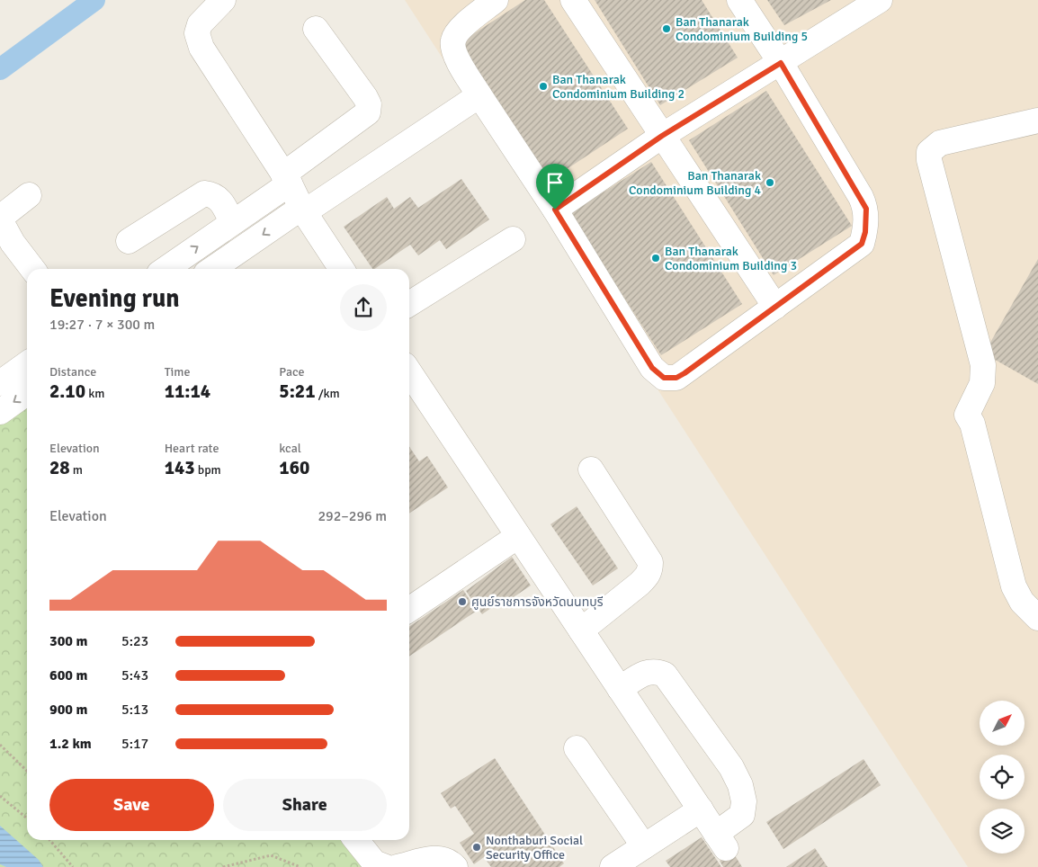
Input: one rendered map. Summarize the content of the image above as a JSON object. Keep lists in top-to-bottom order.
{
  "places": [
    "Ban Thanarak Condominium Building 5",
    "Ban Thanarak Condominium Building 2",
    "Ban Thanarak Condominium Building 4",
    "Ban Thanarak Condominium Building 3",
    "ศูนย์ราชการจังหวัดนนทบุรี",
    "Nonthaburi Social Security Office"
  ],
  "north": "top right",
  "page": {
    "heading": ["Evening run", "19:27 · 7 × 300 m"],
    "stats": [
      ["Distance", "2.10 km"],
      ["Time", "11:14"],
      ["Pace", "5:21 /km"],
      ["Elevation", "28 m"],
      ["Heart rate", "143 bpm"],
      ["kcal", "160"]
    ],
    "chart": ["Elevation", "292–296 m"],
    "list": [
      {
        "name": "300 m",
        "note": "5:23"
      },
      {
        "name": "600 m",
        "note": "5:43"
      },
      {
        "name": "900 m",
        "note": "5:13"
      },
      {
        "name": "1.2 km",
        "note": "5:17"
      }
    ],
    "buttons": ["Save", "Share"]
  }
}
